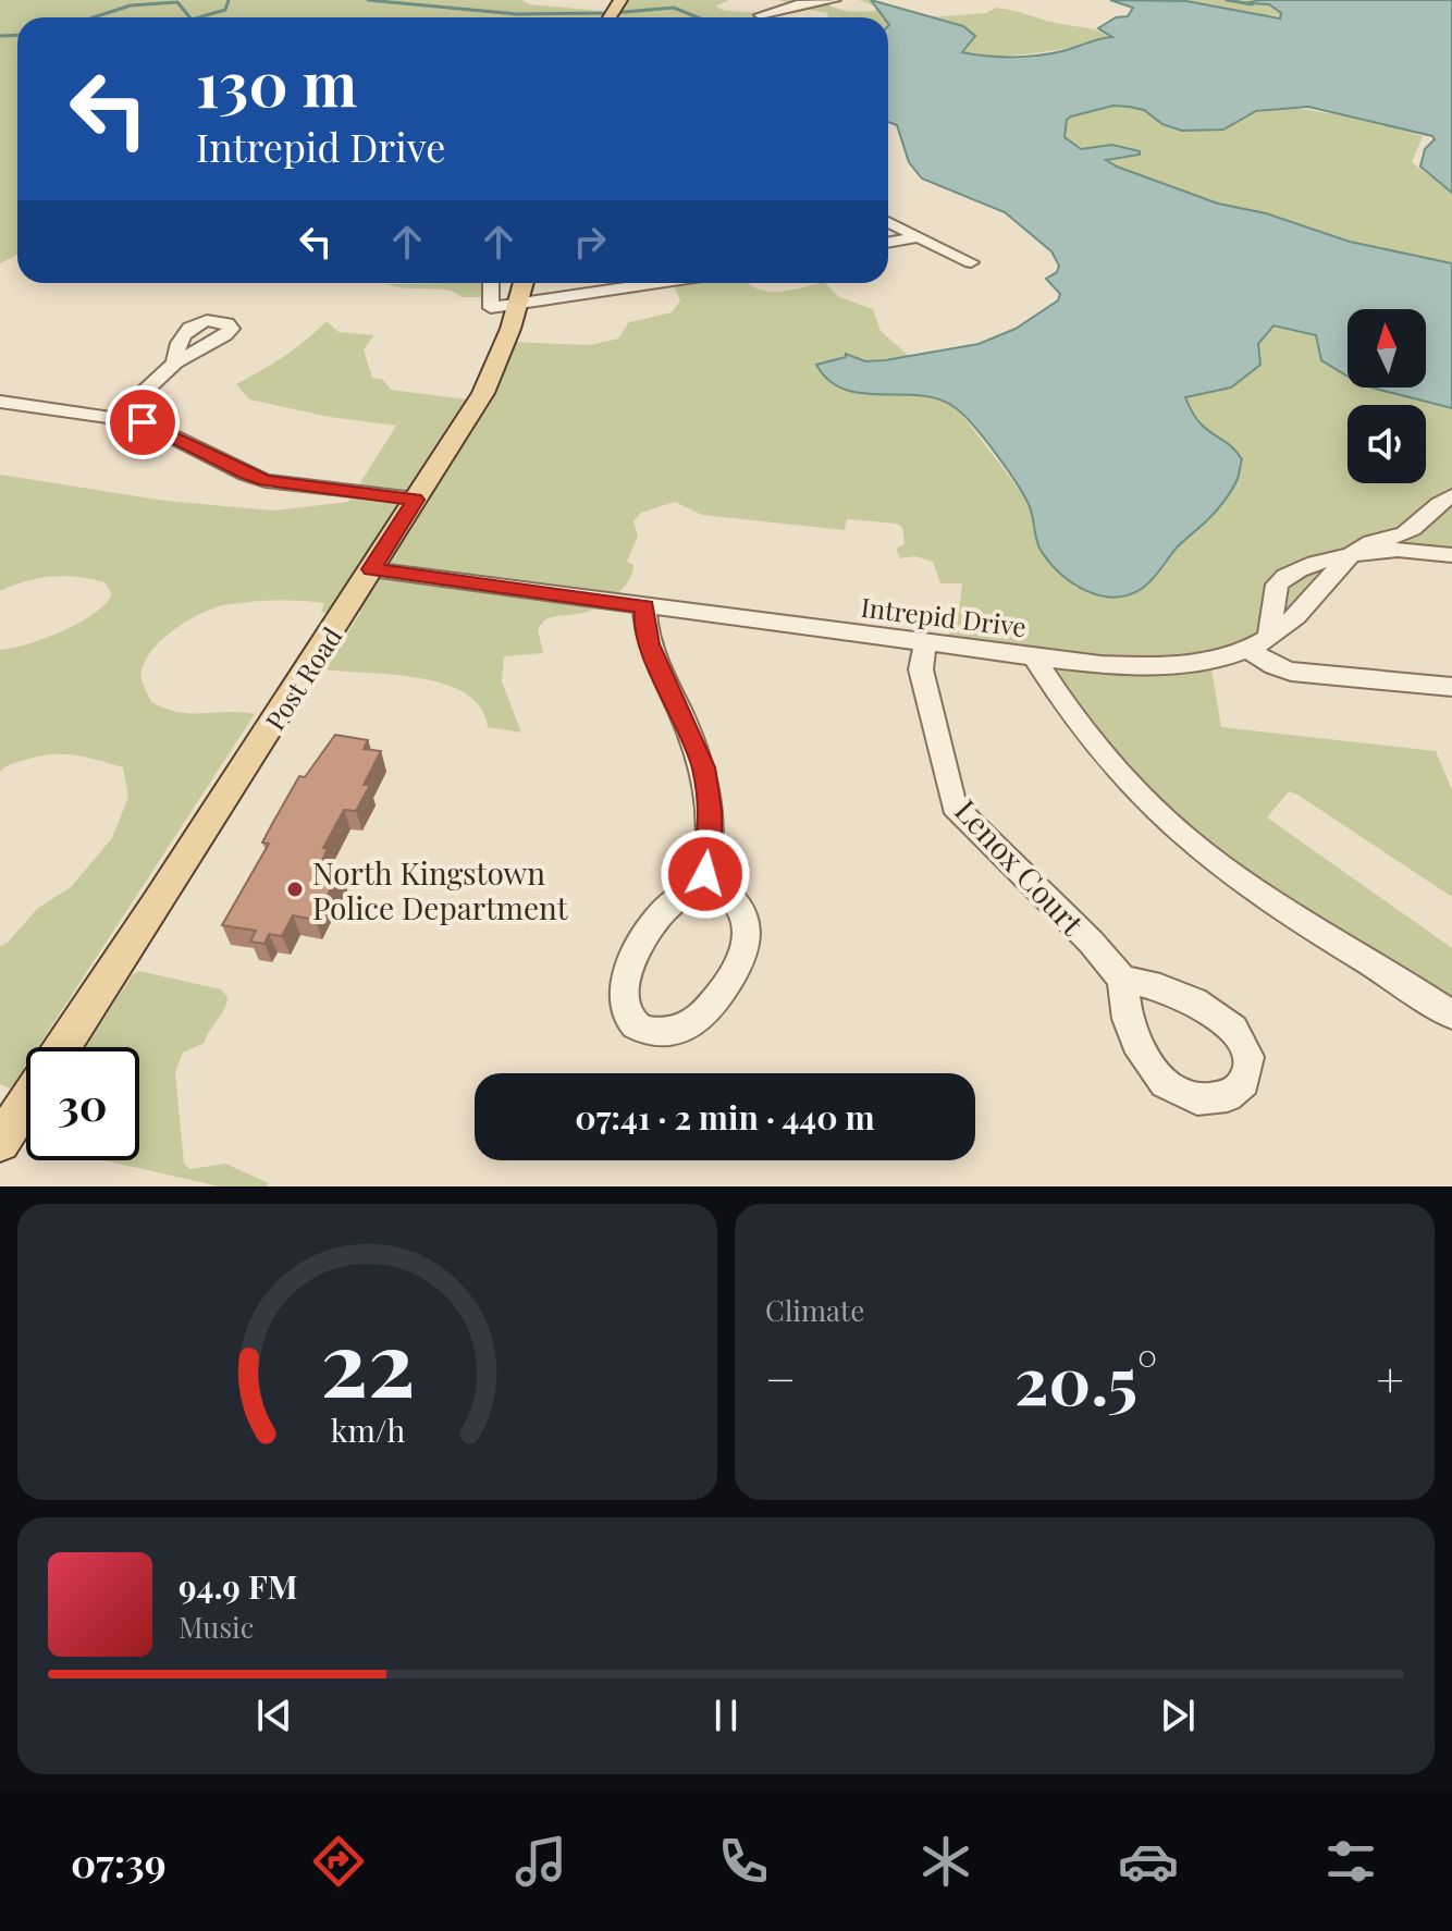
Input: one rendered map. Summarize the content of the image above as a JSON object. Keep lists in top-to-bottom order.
{
  "streets": {
    "main road": ["Post Road"],
    "street": ["Intrepid Drive", "Lenox Court"]
  },
  "crossings": [
    ["Intrepid Drive", "Post Road"],
    ["Intrepid Drive", "Lenox Court"]
  ],
  "places": ["North Kingstown Police Department"],
  "north": "top",
  "page": {
    "turn": ["130 m", "Intrepid Drive"],
    "limit": "30",
    "trip": "07:41 · 2 min · 440 m",
    "tile": "Climate",
    "heat": ["−", "20.5°", "+"],
    "song": ["94.9 FM", "Music"],
    "tabs": "07:39",
    "gauge": ["22", "km/h"]
  }
}
